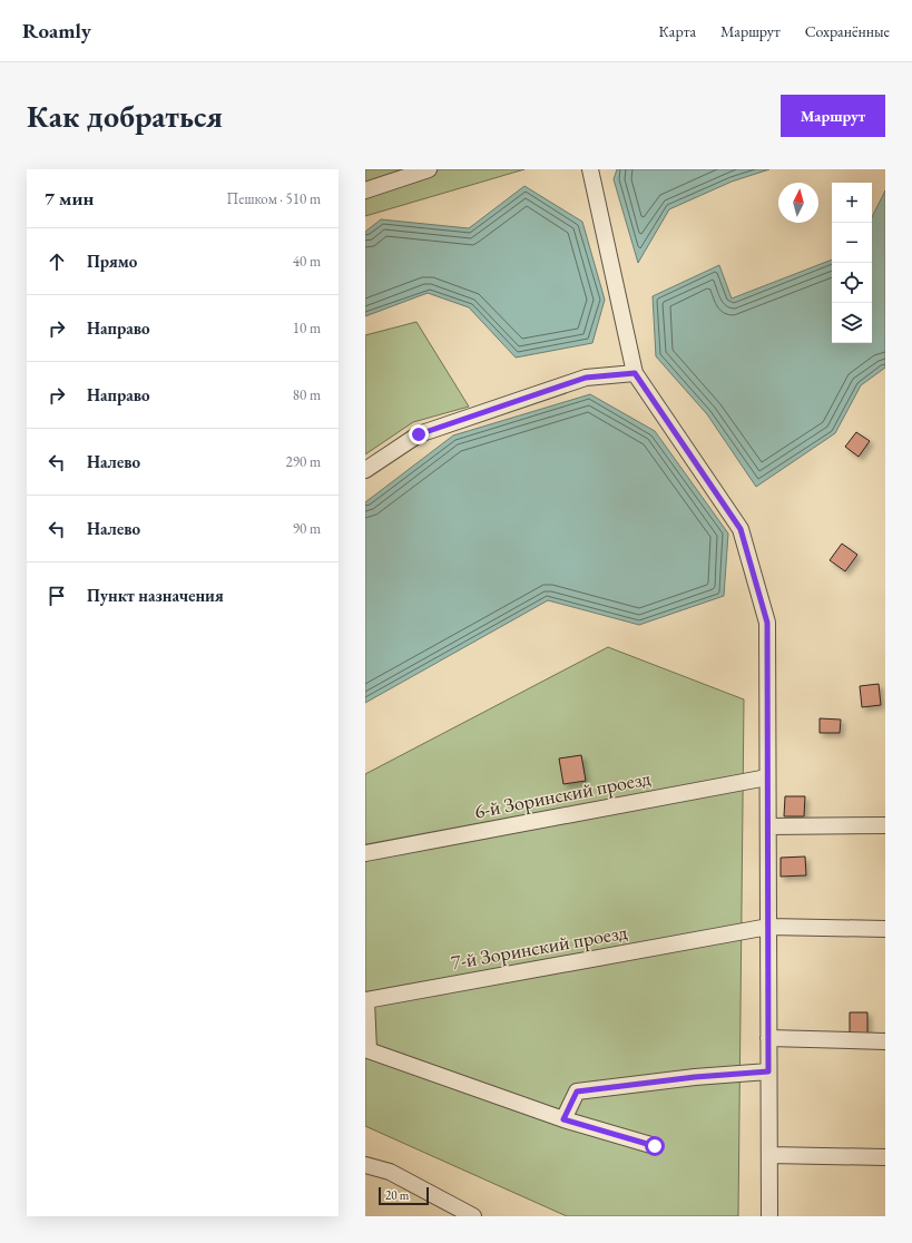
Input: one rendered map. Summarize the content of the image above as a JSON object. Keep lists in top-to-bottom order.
{
  "streets": {
    "street": ["6-й Зоринский проезд", "7-й Зоринский проезд"]
  },
  "scale_bar": "20 m",
  "north": "top",
  "page": {
    "header": "Roamly",
    "nav": ["Карта", "Маршрут", "Сохранённые"],
    "buttons": "Маршрут",
    "title": "Как добраться",
    "heading": ["7 мин", "Пешком · 510 m"],
    "map_buttons": ["+", "−"],
    "list": [
      ["Прямо", "40 m"],
      ["Направо", "10 m"],
      ["Направо", "80 m"],
      ["Налево", "290 m"],
      ["Налево", "90 m"],
      "Пункт назначения"
    ],
    "scale": "20 m"
  }
}
